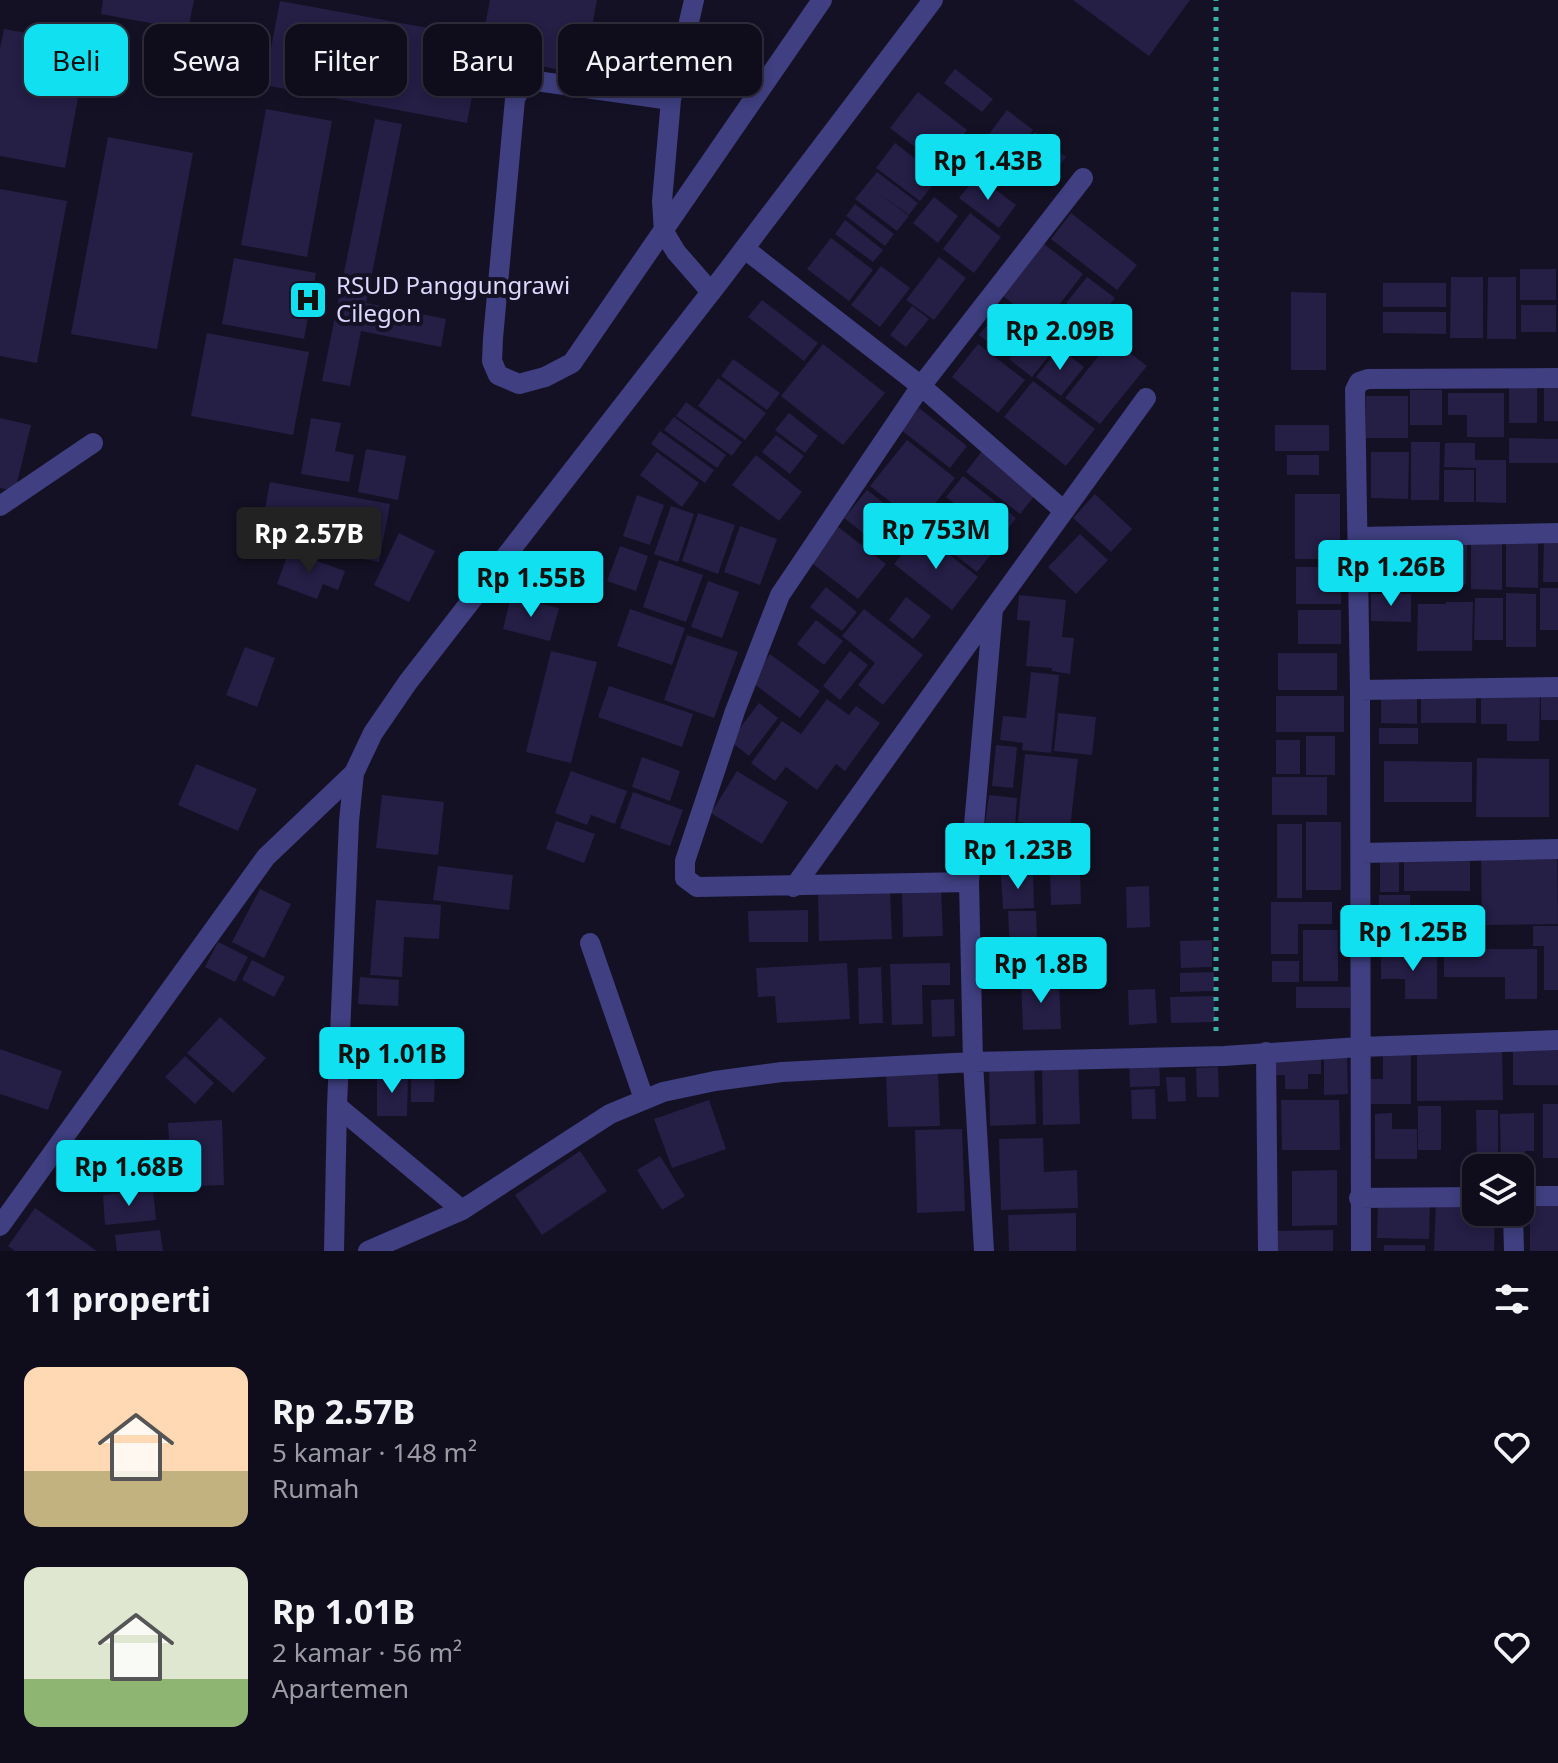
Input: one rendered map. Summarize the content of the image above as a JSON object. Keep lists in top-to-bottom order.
{
  "places": {
    "hospital": ["RSUD Panggungrawi Cilegon"]
  },
  "page": {
    "chip": [
      "Beli",
      "Sewa",
      "Filter",
      "Baru",
      "Apartemen"
    ],
    "price": [
      "Rp 1.43B",
      "Rp 2.09B",
      "Rp 753M",
      "Rp 2.57B",
      "Rp 1.26B",
      "Rp 1.55B",
      "Rp 1.23B",
      "Rp 1.25B",
      "Rp 1.8B",
      "Rp 1.01B",
      "Rp 1.68B"
    ],
    "heading": "11 properti",
    "list": [
      {
        "name": "Rp 2.57B",
        "note": "5 kamar · 148 m² · Rumah"
      },
      {
        "name": "Rp 1.01B",
        "note": "2 kamar · 56 m² · Apartemen"
      }
    ]
  }
}
